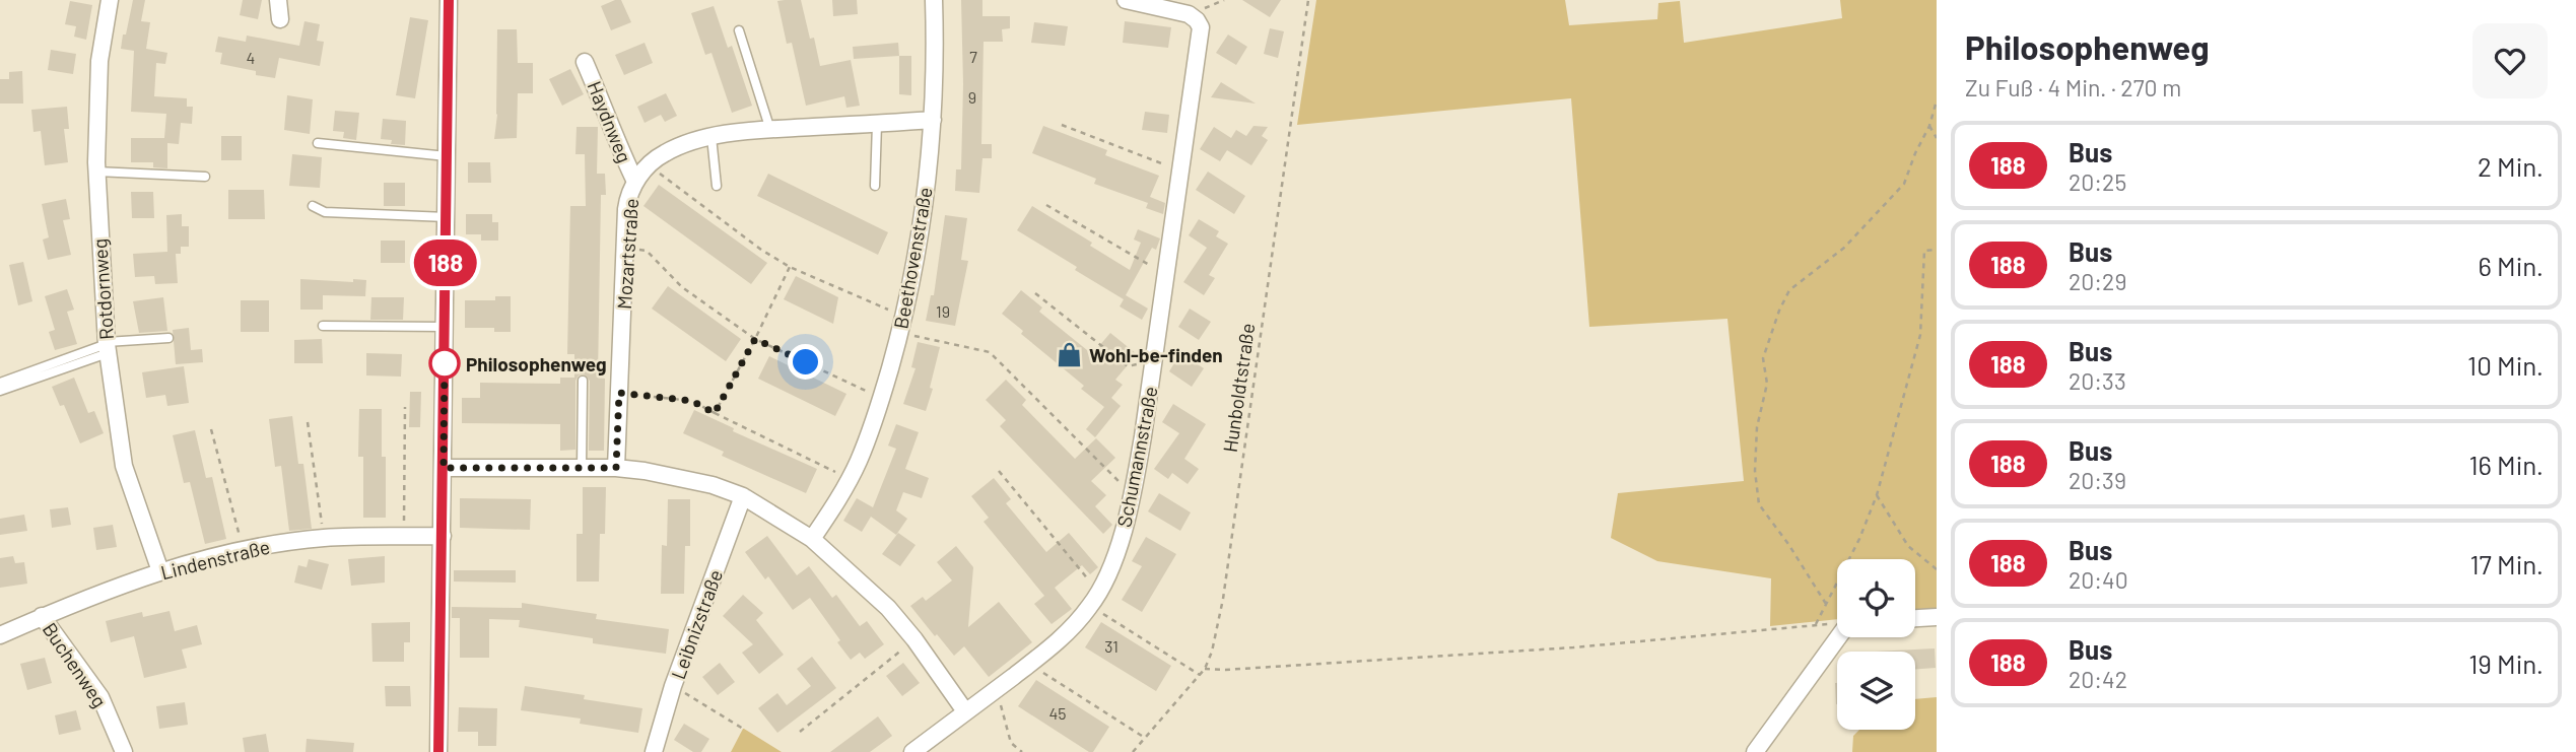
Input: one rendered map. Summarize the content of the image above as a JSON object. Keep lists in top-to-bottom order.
{
  "streets": {
    "street": [
      "Haydnweg",
      "Mozartstraße",
      "Beethovenstraße",
      "Rotdornweg",
      "Schumannstraße",
      "Lindenstraße",
      "Leibnizstraße",
      "Buchenweg"
    ],
    "path": ["Hunboldtstraße"]
  },
  "crossings": [
    ["Haydnweg", "Mozartstraße"],
    ["Mozartstraße", "Beethovenstraße"],
    ["Rotdornweg", "Lindenstraße"],
    ["Lindenstraße", "Buchenweg"]
  ],
  "places": {
    "shop": ["Wohl-be-finden"],
    "other": ["Philosophenweg"]
  },
  "lines": ["bus line 188"],
  "house_numbers": [
    "7",
    "4",
    "9",
    "19",
    "31",
    "45"
  ],
  "page": {
    "on_map": "188",
    "heading": ["Philosophenweg", "Zu Fuß · 4 Min. · 270 m"],
    "list": [
      {
        "mark": "188",
        "name": "Bus",
        "note": "20:25",
        "value": "2 Min."
      },
      {
        "mark": "188",
        "name": "Bus",
        "note": "20:29",
        "value": "6 Min."
      },
      {
        "mark": "188",
        "name": "Bus",
        "note": "20:33",
        "value": "10 Min."
      },
      {
        "mark": "188",
        "name": "Bus",
        "note": "20:39",
        "value": "16 Min."
      },
      {
        "mark": "188",
        "name": "Bus",
        "note": "20:40",
        "value": "17 Min."
      },
      {
        "mark": "188",
        "name": "Bus",
        "note": "20:42",
        "value": "19 Min."
      }
    ]
  }
}
